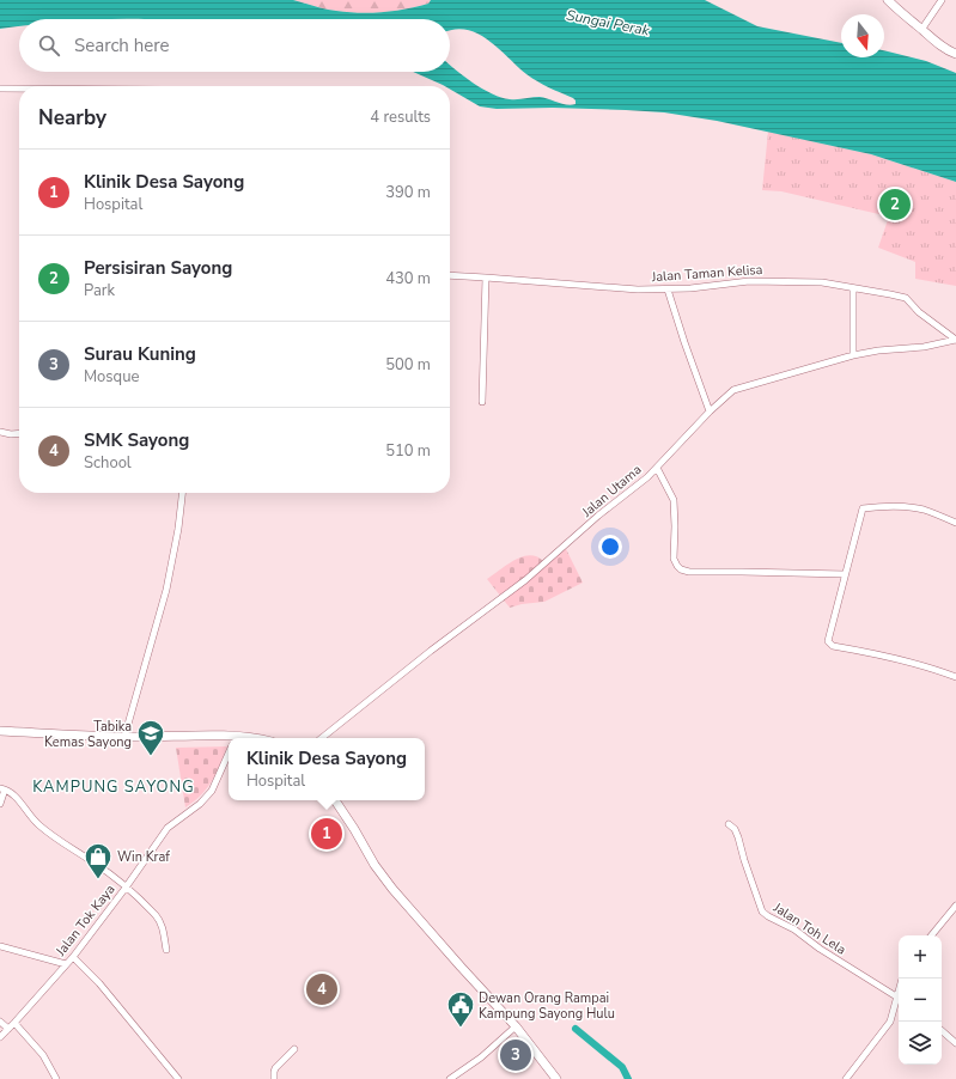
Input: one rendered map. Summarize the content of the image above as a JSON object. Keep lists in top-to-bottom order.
{
  "streets": {
    "street": [
      "Jalan Taman Kelisa",
      "Jalan Utama",
      "Jalan Tok Kaya",
      "Jalan Toh Lela"
    ]
  },
  "crossings": [
    ["Jalan Taman Kelisa", "Jalan Utama"]
  ],
  "districts": ["KAMPUNG SAYONG"],
  "water": ["Sungai Perak"],
  "places": {
    "school or university": ["Tabika Kemas Sayong"],
    "shop": ["Win Kraf"],
    "public building": ["Dewan Orang Rampai Kampung Sayong Hulu"]
  },
  "north": "bottom",
  "page": {
    "search": "Search here",
    "heading": ["Nearby", "4 results"],
    "list": [
      {
        "mark": "1",
        "name": "Klinik Desa Sayong",
        "note": "Hospital",
        "value": "390 m"
      },
      {
        "mark": "2",
        "name": "Persisiran Sayong",
        "note": "Park",
        "value": "430 m"
      },
      {
        "mark": "3",
        "name": "Surau Kuning",
        "note": "Mosque",
        "value": "500 m"
      },
      {
        "mark": "4",
        "name": "SMK Sayong",
        "note": "School",
        "value": "510 m"
      }
    ],
    "pins": [
      "2",
      "1",
      "4",
      "3"
    ],
    "popup": ["Klinik Desa Sayong", "Hospital"],
    "map_buttons": ["+", "−"]
  }
}
